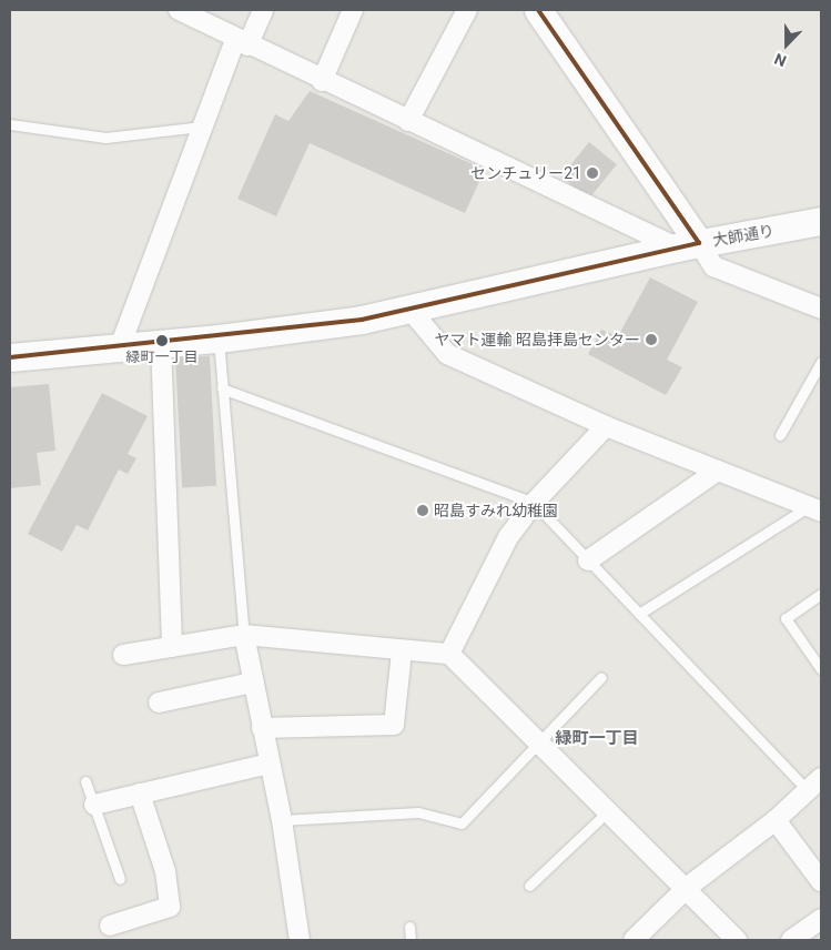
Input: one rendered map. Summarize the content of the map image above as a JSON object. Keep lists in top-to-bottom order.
{
  "streets": {
    "street": ["大師通り"]
  },
  "districts": ["緑町一丁目"],
  "places": [
    "センチュリー21",
    "ヤマト運輸 昭島拝島センター",
    "緑町一丁目",
    "昭島すみれ幼稚園"
  ],
  "north": "bottom"
}
